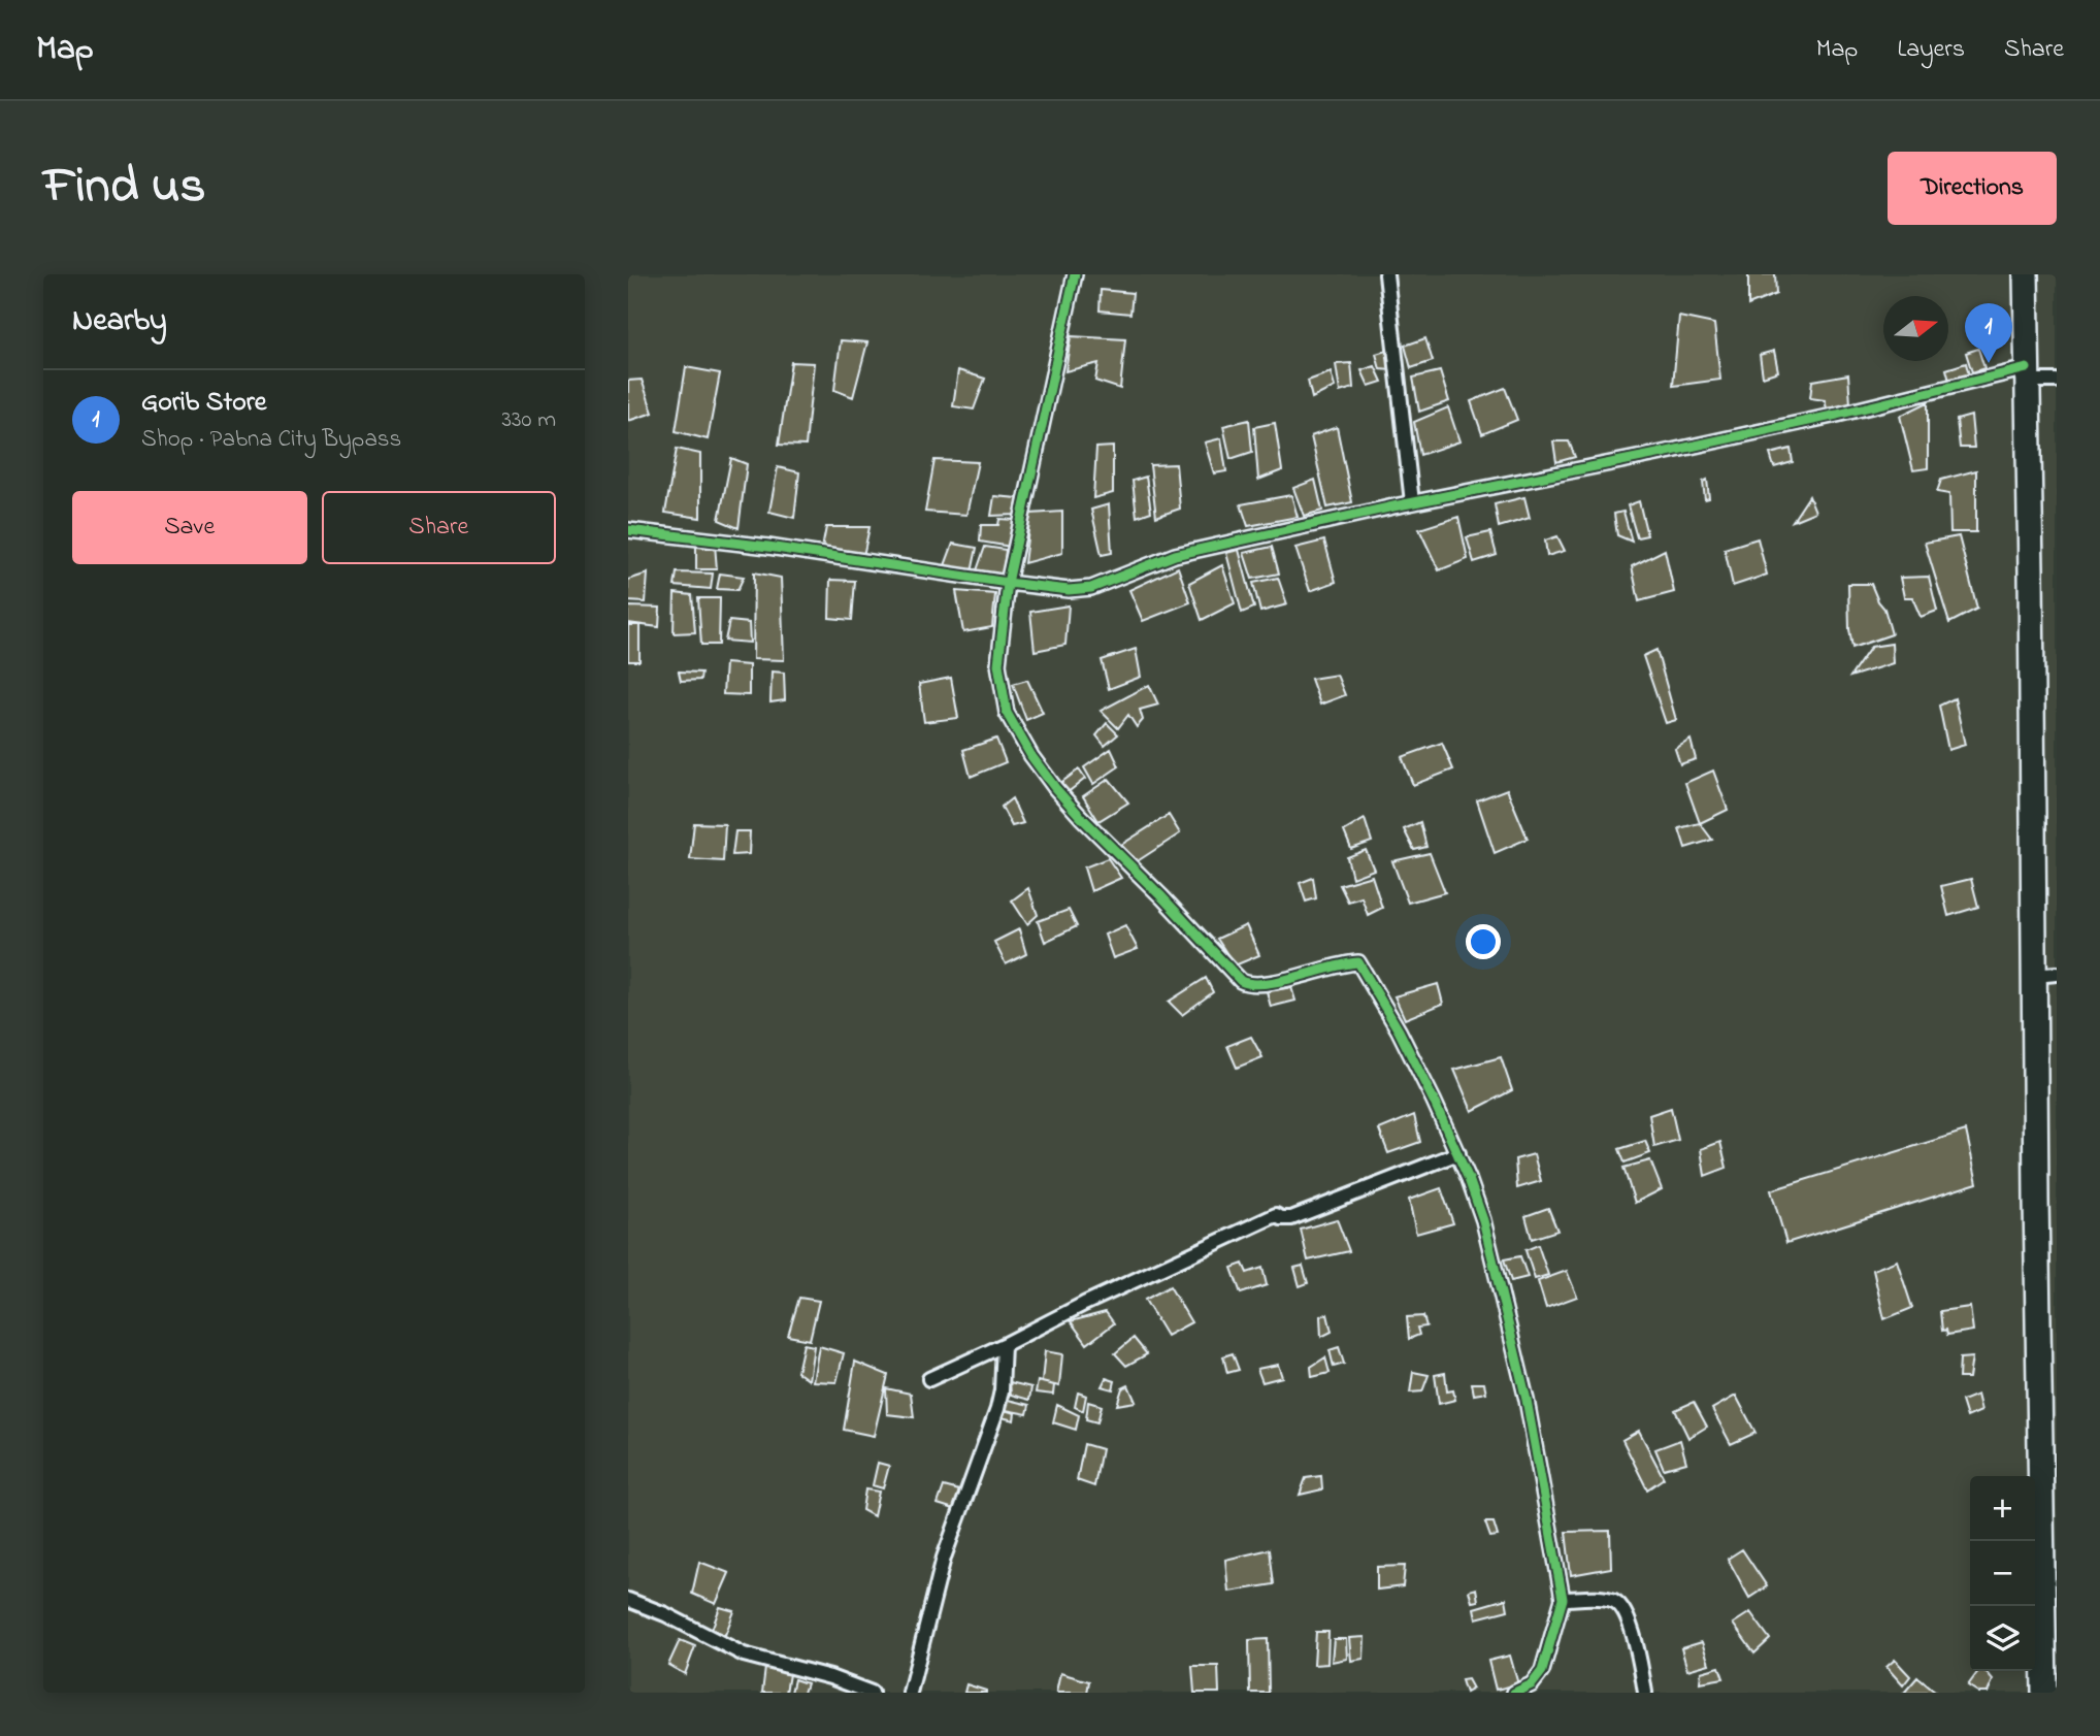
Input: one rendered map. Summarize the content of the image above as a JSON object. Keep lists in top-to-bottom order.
{
  "north": "right",
  "page": {
    "header": "Map",
    "nav": ["Map", "Layers", "Share"],
    "title": "Find us",
    "buttons": [
      "Directions",
      ["Save", "Share"]
    ],
    "heading": "Nearby",
    "pins": "1",
    "list": [
      {
        "mark": "1",
        "name": "Gorib Store",
        "note": "Shop · Pabna City Bypass",
        "value": "330 m"
      }
    ],
    "map_buttons": ["+", "−"]
  }
}
